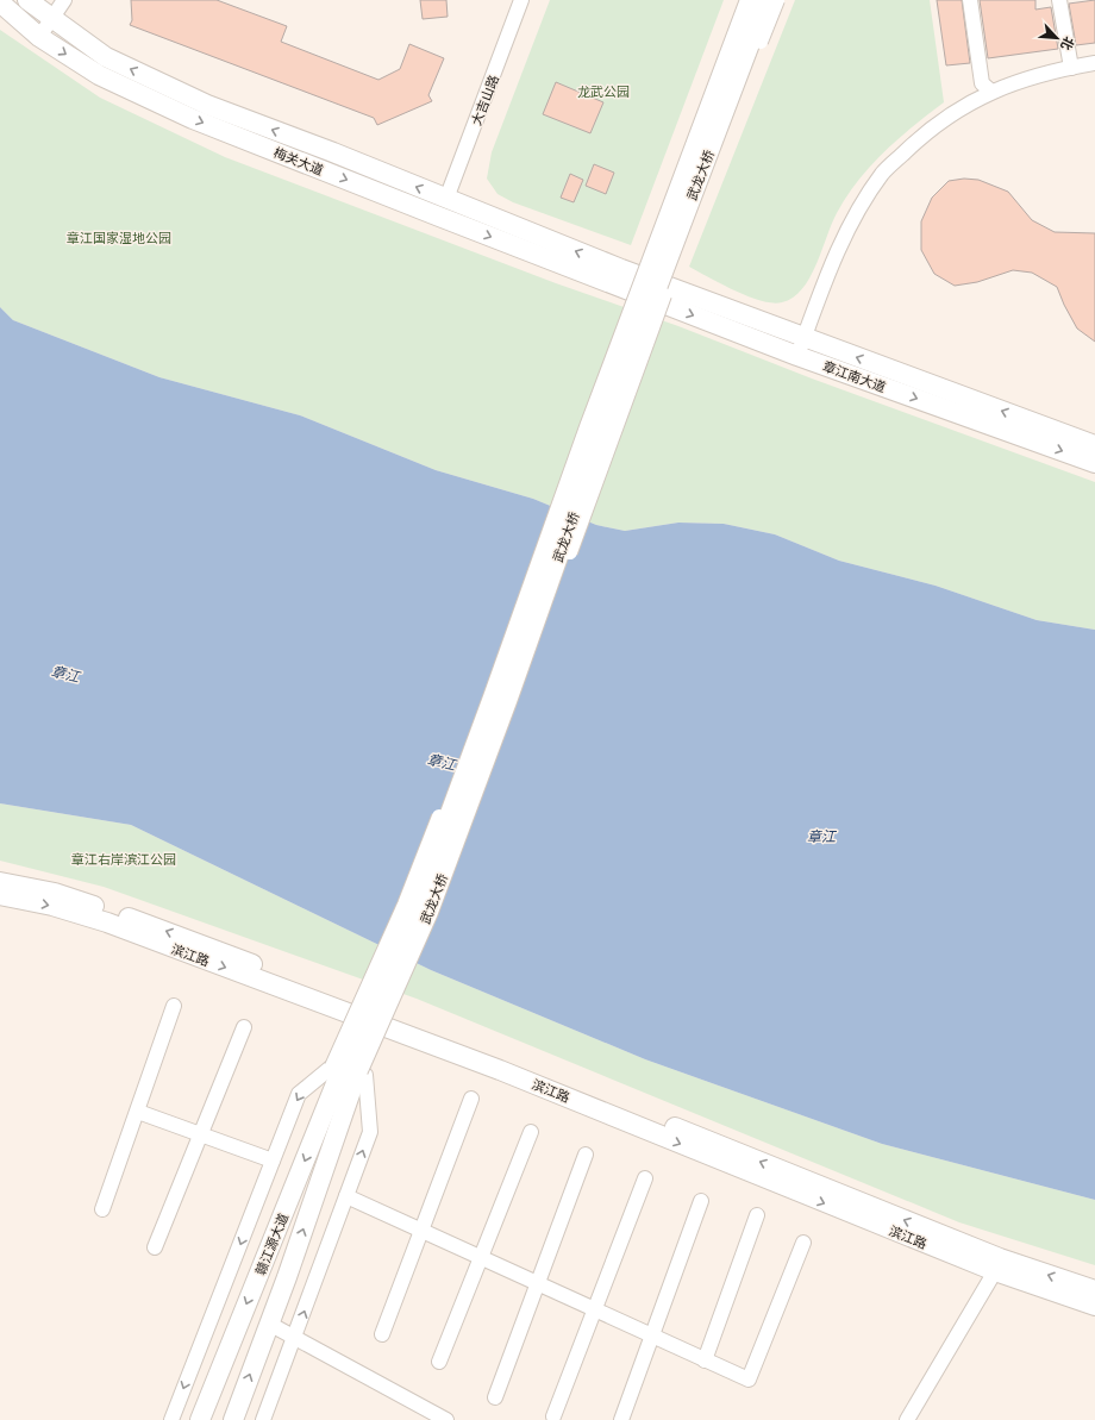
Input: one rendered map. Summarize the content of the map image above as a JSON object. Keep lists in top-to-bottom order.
{
  "streets": {
    "main road": [
      "梅关大道",
      "武龙大桥",
      "章江南大道",
      "滨江路",
      "赣江源大道"
    ],
    "street": ["大吉山路"]
  },
  "crossings": [
    ["大吉山路", "梅关大道"],
    ["梅关大道", "章江南大道"],
    ["武龙大桥", "赣江源大道"]
  ],
  "water": ["章江"],
  "parks": ["龙武公园", "章江国家湿地公园", "章江右岸滨江公园"],
  "north": "bottom right"
}
